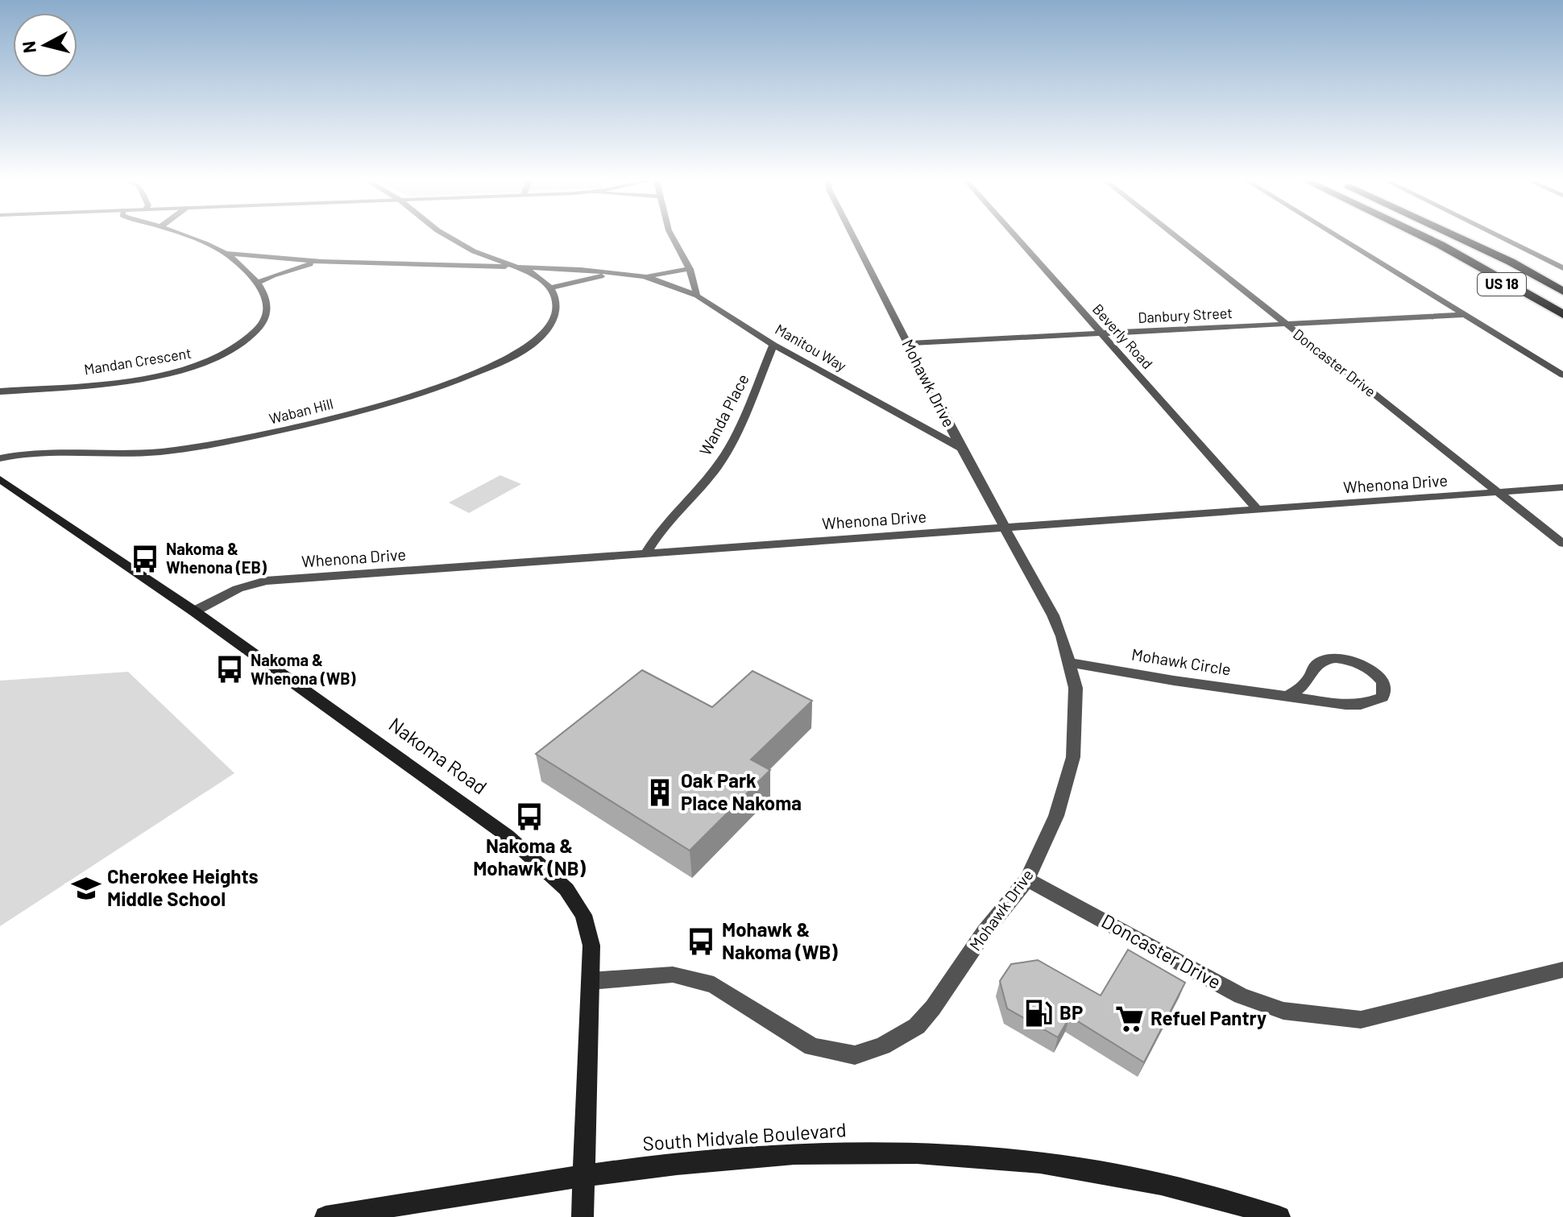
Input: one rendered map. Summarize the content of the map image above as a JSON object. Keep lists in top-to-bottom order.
{
  "streets": {
    "highway": ["US 18"],
    "main road": ["Nakoma Road", "South Midvale Boulevard"],
    "street": [
      "Danbury Street",
      "Beverly Road",
      "Manitou Way",
      "Mandan Crescent",
      "Doncaster Drive",
      "Mohawk Drive",
      "Waban Hill",
      "Wanda Place",
      "Whenona Drive",
      "Mohawk Circle"
    ]
  },
  "crossings": [
    ["Danbury Street", "Beverly Road"],
    ["Danbury Street", "Doncaster Drive"],
    ["Danbury Street", "Mohawk Drive"],
    ["Beverly Road", "Whenona Drive"],
    ["Manitou Way", "Mohawk Drive"],
    ["Manitou Way", "Wanda Place"],
    ["Doncaster Drive", "Mohawk Drive"],
    ["Doncaster Drive", "Whenona Drive"],
    ["Mohawk Drive", "Whenona Drive"],
    ["Mohawk Drive", "Mohawk Circle"],
    ["Mohawk Drive", "Nakoma Road"],
    ["Wanda Place", "Whenona Drive"],
    ["Whenona Drive", "Nakoma Road"],
    ["Nakoma Road", "South Midvale Boulevard"]
  ],
  "places": {
    "bus stop": [
      "Nakoma & Whenona (EB)",
      "Nakoma & Whenona (WB)",
      "Nakoma & Mohawk (NB)",
      "Mohawk & Nakoma (WB)"
    ],
    "building": ["Oak Park Place Nakoma"],
    "school or university": ["Cherokee Heights Middle School"],
    "fuel station": ["BP"],
    "supermarket": ["Refuel Pantry"]
  },
  "north": "left"
}
